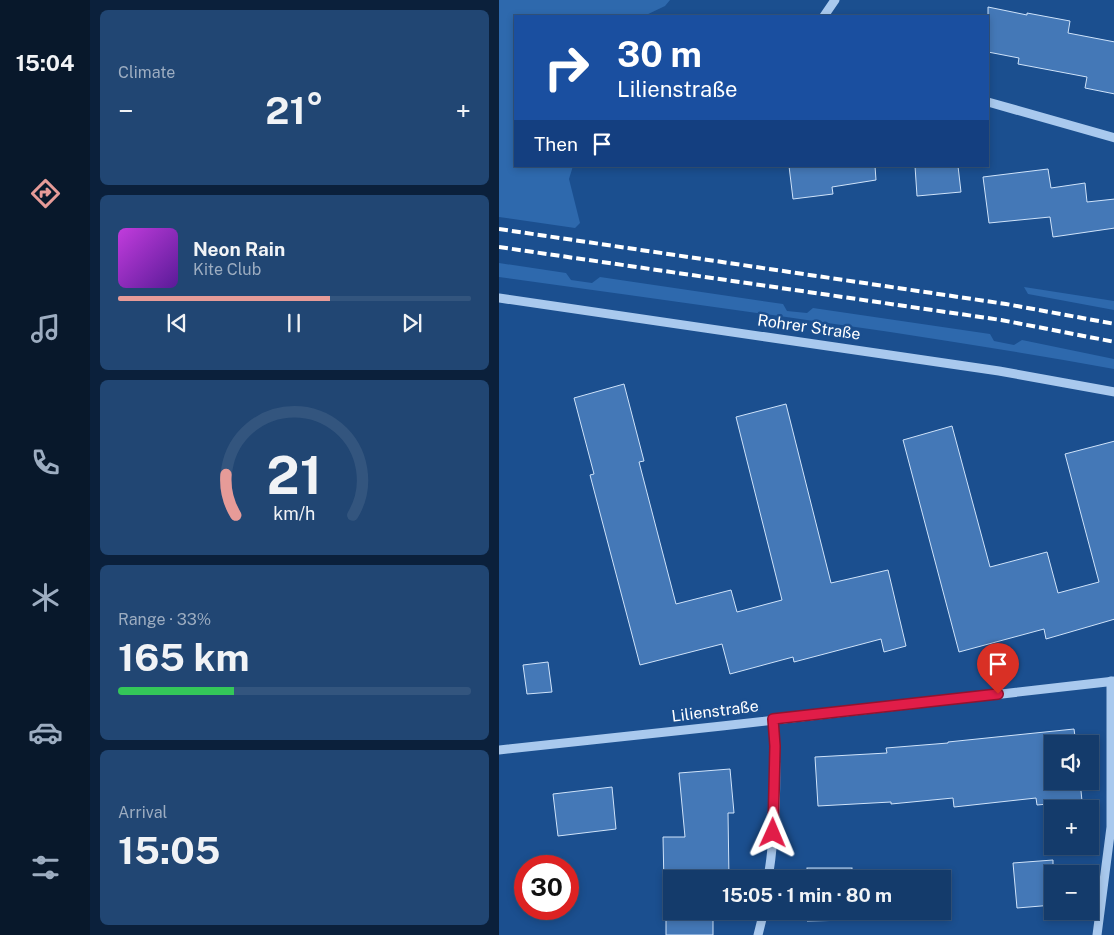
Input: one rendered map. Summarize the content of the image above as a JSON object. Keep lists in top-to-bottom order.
{
  "streets": {
    "street": ["Rohrer Straße", "Lilienstraße"]
  },
  "page": {
    "tabs": "15:04",
    "tile": [
      "Climate",
      ["Range · 33%", "165 km"],
      ["Arrival", "15:05"]
    ],
    "turn": ["30 m", "Lilienstraße"],
    "heat": ["−", "21°", "+"],
    "then": "Then",
    "song": ["Neon Rain", "Kite Club"],
    "map_buttons": ["+", "−"],
    "limit": "30",
    "trip": "15:05 · 1 min · 80 m",
    "gauge": ["21", "km/h"]
  }
}
